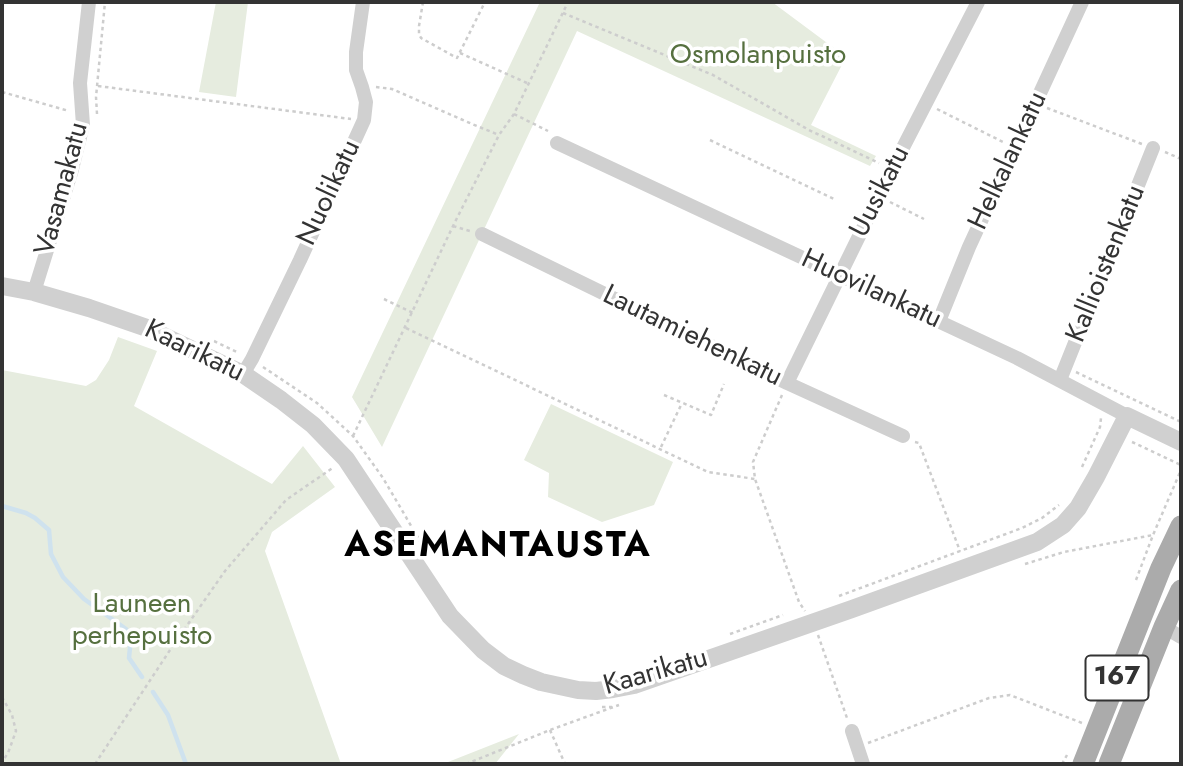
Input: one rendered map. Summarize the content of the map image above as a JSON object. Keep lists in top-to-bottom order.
{
  "streets": {
    "main road": ["167"],
    "street": [
      "Helkalankatu",
      "Vasamakatu",
      "Uusikatu",
      "Nuolikatu",
      "Kallioistenkatu",
      "Huovilankatu",
      "Lautamiehenkatu",
      "Kaarikatu"
    ]
  },
  "crossings": [
    ["Helkalankatu", "Huovilankatu"],
    ["Vasamakatu", "Kaarikatu"],
    ["Uusikatu", "Huovilankatu"],
    ["Uusikatu", "Lautamiehenkatu"],
    ["Nuolikatu", "Kaarikatu"],
    ["Kallioistenkatu", "Huovilankatu"],
    ["Huovilankatu", "Kaarikatu"]
  ],
  "districts": ["ASEMANTAUSTA"],
  "parks": ["Osmolanpuisto", "Launeen perhepuisto"]
}
